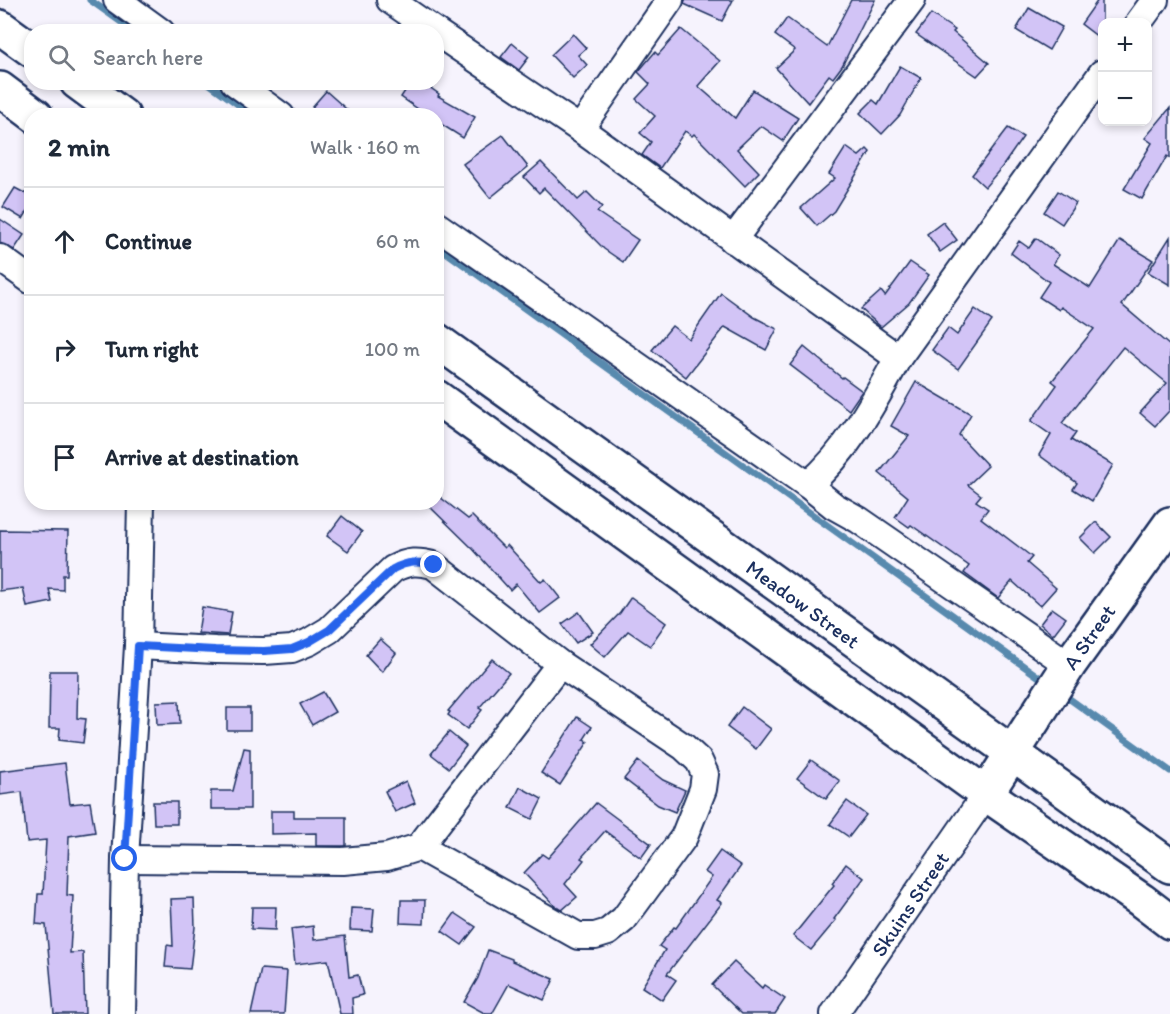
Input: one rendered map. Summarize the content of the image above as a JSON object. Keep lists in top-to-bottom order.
{
  "streets": {
    "street": ["Meadow Street", "A Street", "Skuins Street"]
  },
  "crossings": [
    ["Meadow Street", "A Street"],
    ["A Street", "Skuins Street"]
  ],
  "page": {
    "map_buttons": ["+", "−"],
    "search": "Search here",
    "heading": ["2 min", "Walk · 160 m"],
    "list": [
      ["Continue", "60 m"],
      ["Turn right", "100 m"],
      "Arrive at destination"
    ]
  }
}
